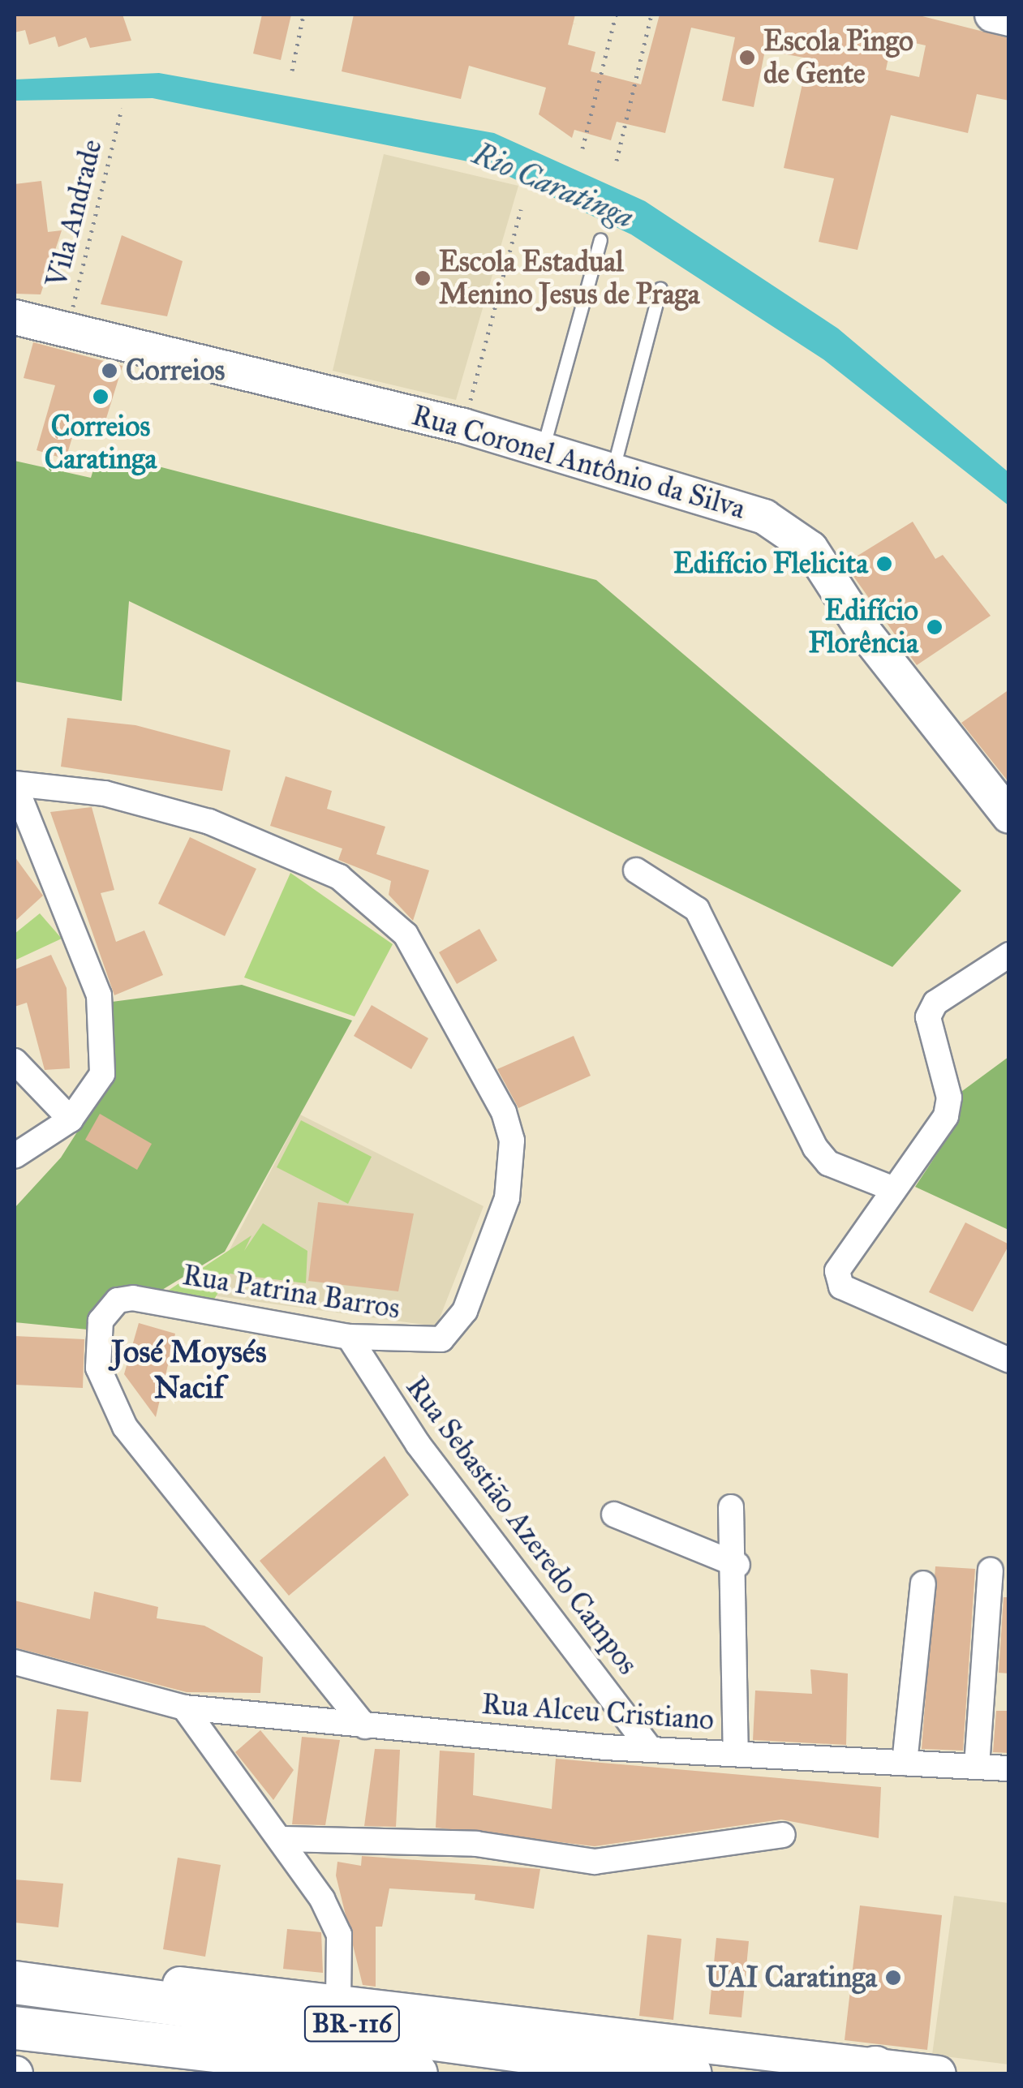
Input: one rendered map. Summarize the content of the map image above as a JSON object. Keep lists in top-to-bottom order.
{
  "streets": {
    "highway": ["BR-116"],
    "main road": ["Rua Coronel Antônio da Silva"],
    "street": ["Rua Patrina Barros", "Rua Sebastião Azeredo Campos", "Rua Alceu Cristiano"],
    "path": ["Vila Andrade"]
  },
  "crossings": [
    ["Vila Andrade", "Rua Coronel Antônio da Silva"],
    ["Rua Patrina Barros", "Rua Sebastião Azeredo Campos"],
    ["Rua Patrina Barros", "Rua Alceu Cristiano"],
    ["Rua Sebastião Azeredo Campos", "Rua Alceu Cristiano"]
  ],
  "districts": ["José Moysés Nacif"],
  "water": ["Rio Caratinga"],
  "places": [
    "Escola Pingo de Gente",
    "Escola Estadual Menino Jesus de Praga",
    "Correios",
    "Correios Caratinga",
    "Edifício Flelicita",
    "Edifício Florência",
    "UAI Caratinga"
  ]
}
